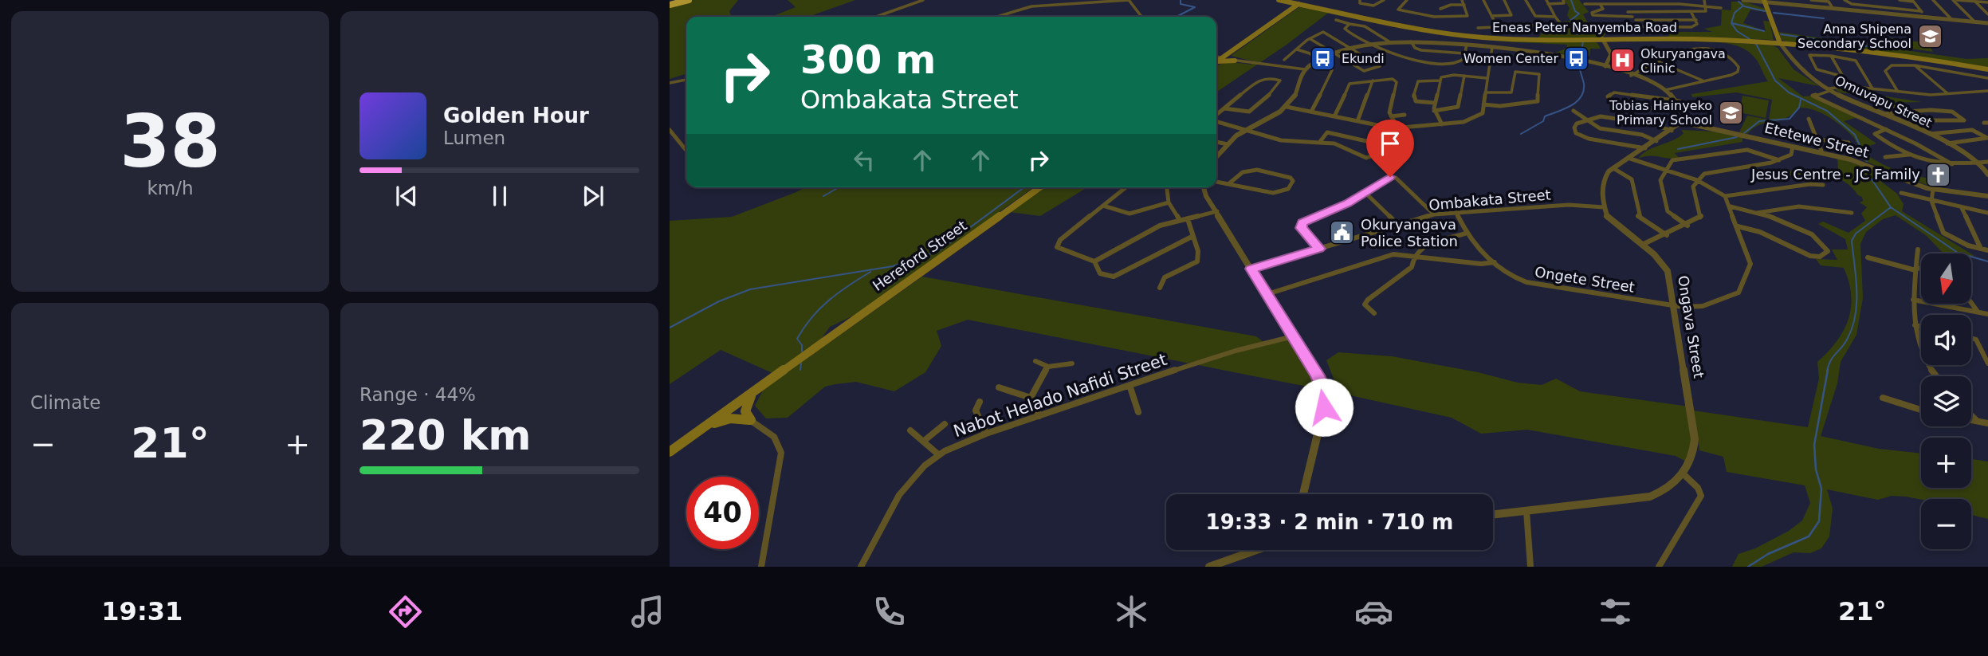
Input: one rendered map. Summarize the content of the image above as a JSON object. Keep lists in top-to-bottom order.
{
  "streets": {
    "main road": ["Eneas Peter Nanyemba Road", "Hereford Street"],
    "street": [
      "Omuvapu Street",
      "Etetewe Street",
      "Ombakata Street",
      "Ongete Street",
      "Ongava Street",
      "Nabot Helado Nafidi Street"
    ]
  },
  "crossings": [
    ["Eneas Peter Nanyemba Road", "Omuvapu Street"],
    ["Ombakata Street", "Ongete Street"],
    ["Ombakata Street", "Ongava Street"],
    ["Ongete Street", "Ongava Street"]
  ],
  "places": {
    "school or university": ["Anna Shipena Secondary School", "Tobias Hainyeko Primary School"],
    "bus stop": ["Ekundi", "Women Center"],
    "hospital": ["Okuryangava Clinic"],
    "church": ["Jesus Centre - JC Family"],
    "public building": ["Okuryangava Police Station"]
  },
  "north": "bottom",
  "page": {
    "tile": [
      ["38", "km/h"],
      "Climate",
      ["Range · 44%", "220 km"]
    ],
    "turn": ["300 m", "Ombakata Street"],
    "song": ["Golden Hour", "Lumen"],
    "map_buttons": ["+", "−"],
    "heat": ["−", "21°", "+"],
    "limit": "40",
    "trip": "19:33 · 2 min · 710 m",
    "tabs": ["19:31", "21°"]
  }
}
